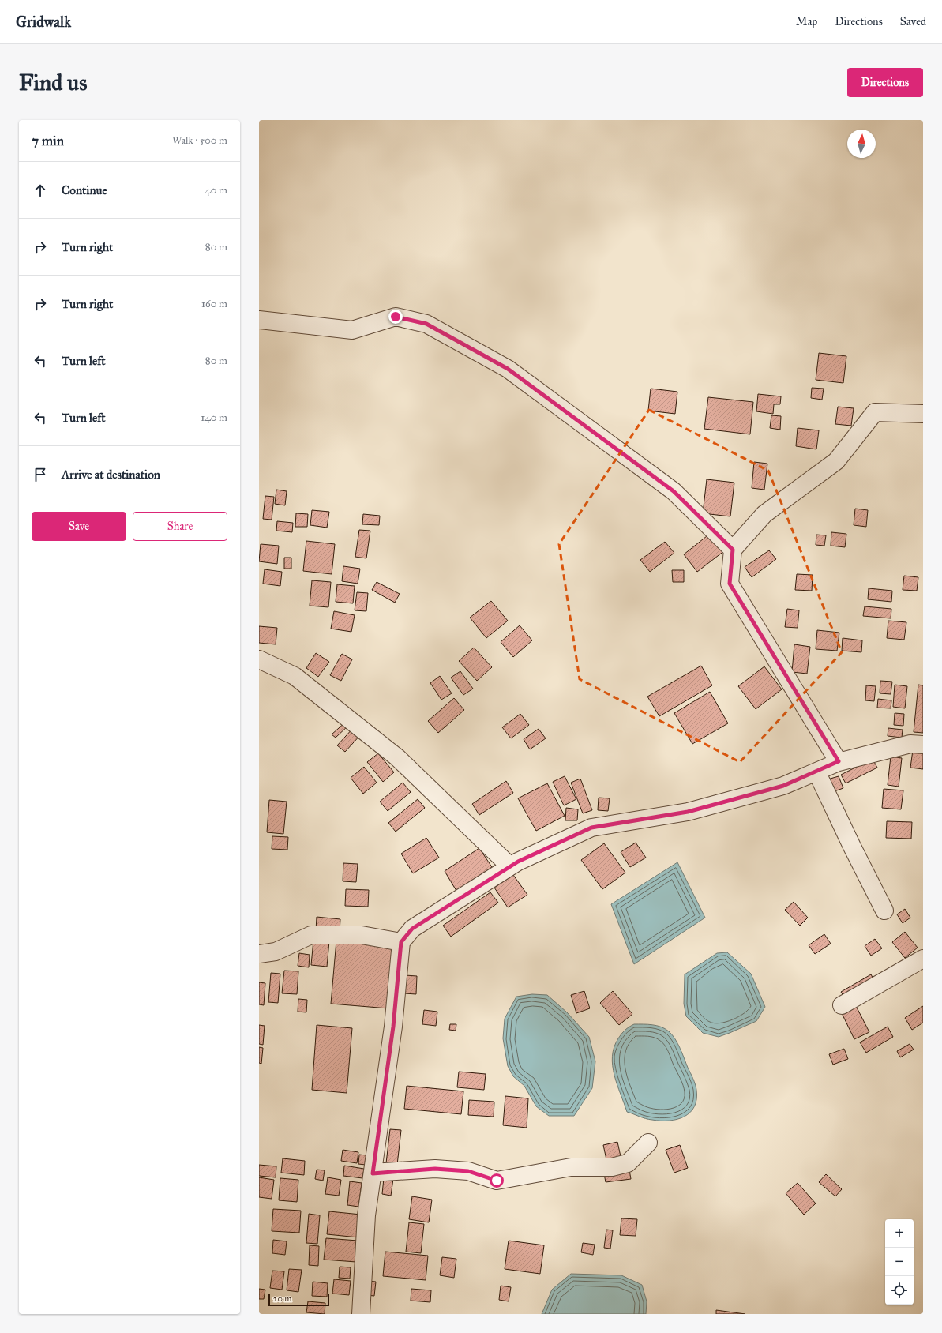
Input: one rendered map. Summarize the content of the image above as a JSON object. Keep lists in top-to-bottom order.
{
  "scale_bar": "20 m",
  "north": "top",
  "page": {
    "header": "Gridwalk",
    "nav": ["Map", "Directions", "Saved"],
    "buttons": [
      "Directions",
      ["Save", "Share"]
    ],
    "title": "Find us",
    "heading": ["7 min", "Walk · 500 m"],
    "list": [
      ["Continue", "40 m"],
      ["Turn right", "80 m"],
      ["Turn right", "160 m"],
      ["Turn left", "80 m"],
      ["Turn left", "140 m"],
      "Arrive at destination"
    ],
    "map_buttons": ["+", "−"],
    "scale": "20 m"
  }
}
